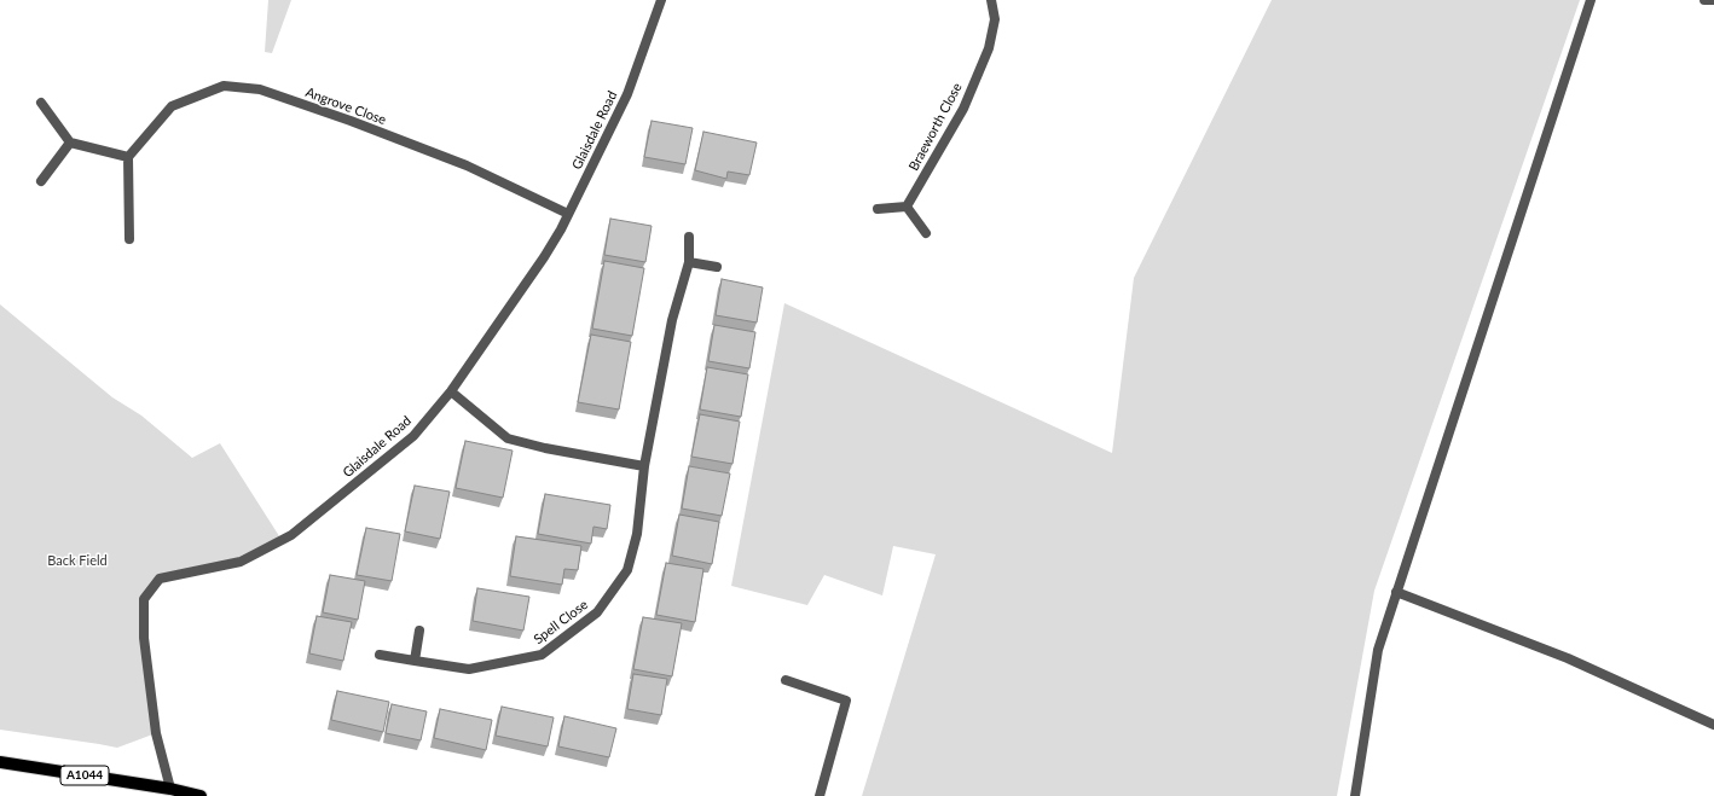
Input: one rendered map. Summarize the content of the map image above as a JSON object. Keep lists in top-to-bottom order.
{
  "streets": {
    "main road": ["A1044"],
    "street": [
      "Angrove Close",
      "Braeworth Close",
      "Glaisdale Road",
      "Spell Close"
    ]
  },
  "crossings": [
    ["Angrove Close", "Glaisdale Road"],
    ["Glaisdale Road", "A1044"]
  ],
  "parks": ["Back Field"]
}
